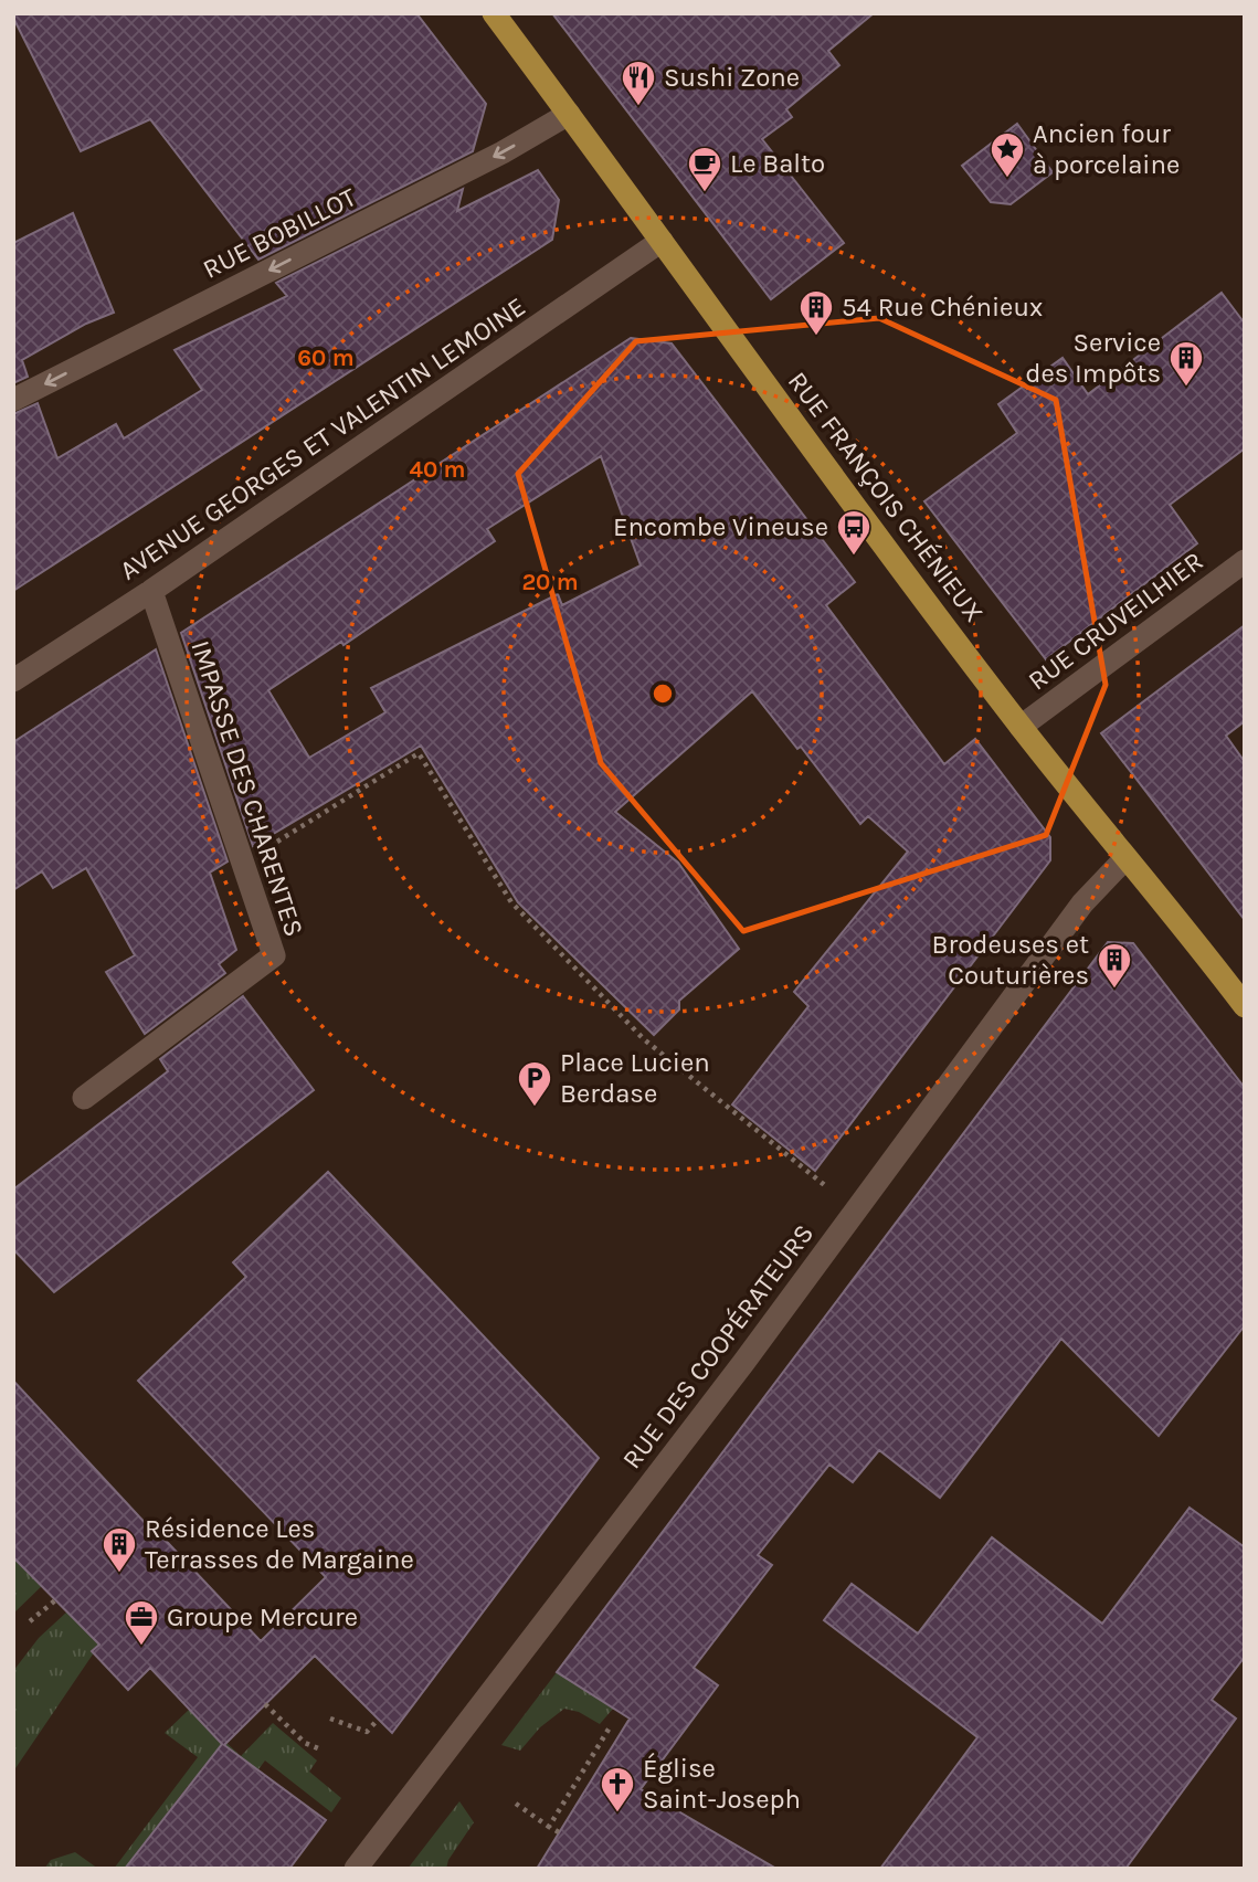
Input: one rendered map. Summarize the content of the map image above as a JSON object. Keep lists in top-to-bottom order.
{
  "streets": {
    "main road": ["RUE FRANÇOIS CHÉNIEUX"],
    "street": [
      "RUE BOBILLOT",
      "AVENUE GEORGES ET VALENTIN LEMOINE",
      "RUE CRUVEILHIER",
      "IMPASSE DES CHARENTES",
      "RUE DES COOPÉRATEURS"
    ]
  },
  "crossings": [
    ["RUE BOBILLOT", "RUE FRANÇOIS CHÉNIEUX"],
    ["AVENUE GEORGES ET VALENTIN LEMOINE", "RUE FRANÇOIS CHÉNIEUX"],
    ["AVENUE GEORGES ET VALENTIN LEMOINE", "IMPASSE DES CHARENTES"],
    ["RUE FRANÇOIS CHÉNIEUX", "RUE CRUVEILHIER"],
    ["RUE FRANÇOIS CHÉNIEUX", "RUE DES COOPÉRATEURS"]
  ],
  "one_way": ["RUE BOBILLOT"],
  "places": {
    "restaurant": ["Sushi Zone"],
    "place": ["Ancien four à porcelaine"],
    "cafe": ["Le Balto"],
    "building": [
      "54 Rue Chénieux",
      "Service des Impôts",
      "Brodeuses et Couturières",
      "Résidence Les Terrasses de Margaine"
    ],
    "bus stop": ["Encombe Vineuse"],
    "parking": ["Place Lucien Berdase"],
    "office": ["Groupe Mercure"],
    "church": ["Église Saint-Joseph"]
  },
  "rings": ["60 m", "40 m", "20 m"]
}
